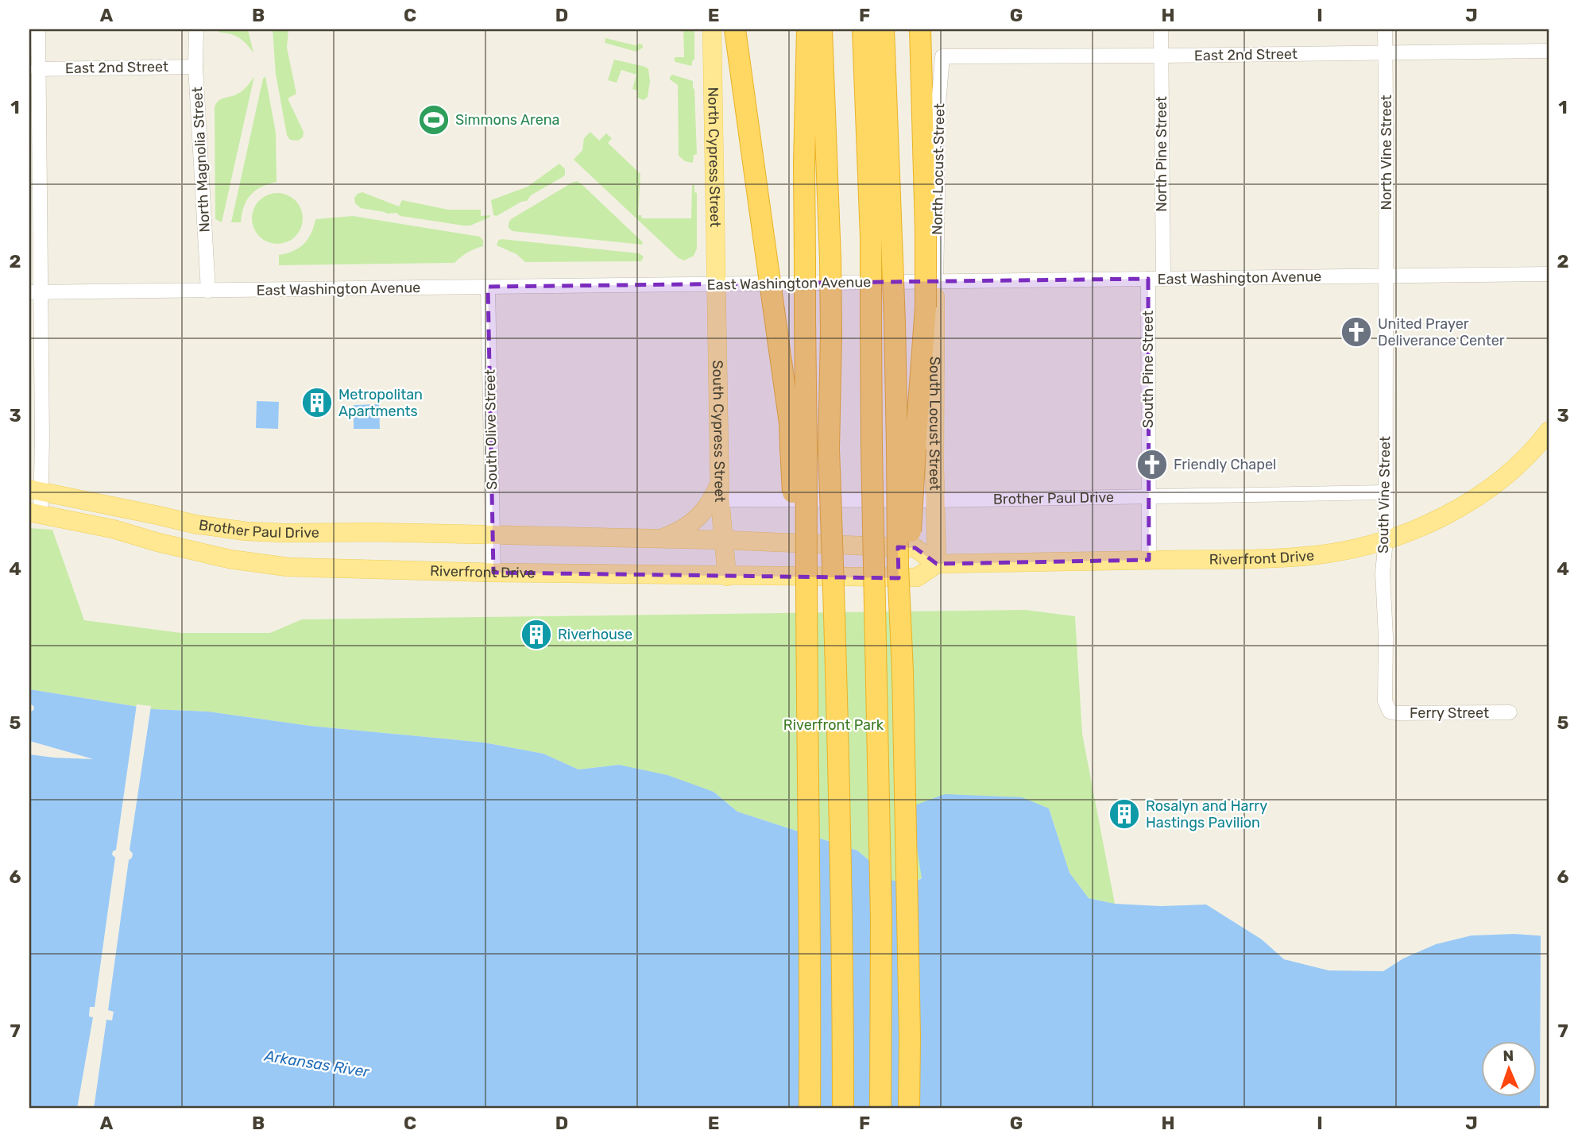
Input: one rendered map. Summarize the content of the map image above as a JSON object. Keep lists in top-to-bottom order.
{
  "streets": {
    "main road": [
      "North Cypress Street",
      "South Locust Street",
      "South Cypress Street",
      "Brother Paul Drive",
      "Riverfront Drive"
    ],
    "street": [
      "East 2nd Street",
      "North Vine Street",
      "North Pine Street",
      "North Magnolia Street",
      "North Locust Street",
      "East Washington Avenue",
      "South Pine Street",
      "South Olive Street",
      "South Vine Street",
      "Ferry Street"
    ]
  },
  "crossings": [
    ["East 2nd Street", "North Vine Street"],
    ["East 2nd Street", "North Pine Street"],
    ["East 2nd Street", "North Magnolia Street"],
    ["East 2nd Street", "North Locust Street"],
    ["North Vine Street", "East Washington Avenue"],
    ["North Vine Street", "South Vine Street"],
    ["North Pine Street", "East Washington Avenue"],
    ["North Cypress Street", "East Washington Avenue"],
    ["North Cypress Street", "South Cypress Street"],
    ["North Magnolia Street", "East Washington Avenue"],
    ["North Locust Street", "East Washington Avenue"],
    ["North Locust Street", "South Locust Street"],
    ["East Washington Avenue", "South Pine Street"],
    ["East Washington Avenue", "South Locust Street"],
    ["East Washington Avenue", "South Olive Street"],
    ["East Washington Avenue", "South Cypress Street"],
    ["East Washington Avenue", "South Vine Street"],
    ["South Pine Street", "Brother Paul Drive"],
    ["South Pine Street", "Riverfront Drive"],
    ["South Locust Street", "Brother Paul Drive"],
    ["South Locust Street", "Riverfront Drive"],
    ["South Olive Street", "Brother Paul Drive"],
    ["South Olive Street", "Riverfront Drive"],
    ["South Cypress Street", "Brother Paul Drive"],
    ["South Cypress Street", "Riverfront Drive"],
    ["South Vine Street", "Brother Paul Drive"],
    ["South Vine Street", "Riverfront Drive"],
    ["South Vine Street", "Ferry Street"]
  ],
  "water": ["Arkansas River"],
  "parks": ["Riverfront Park"],
  "places": {
    "sports": ["Simmons Arena"],
    "church": ["United Prayer Deliverance Center", "Friendly Chapel"],
    "building": ["Metropolitan Apartments", "Riverhouse", "Rosalyn and Harry Hastings Pavilion"]
  },
  "north": "top",
  "grid": {
    "columns": [
      "A",
      "B",
      "C",
      "D",
      "E",
      "F",
      "G",
      "H",
      "I",
      "J"
    ],
    "rows": [
      "1",
      "2",
      "3",
      "4",
      "5",
      "6",
      "7"
    ]
  }
}
